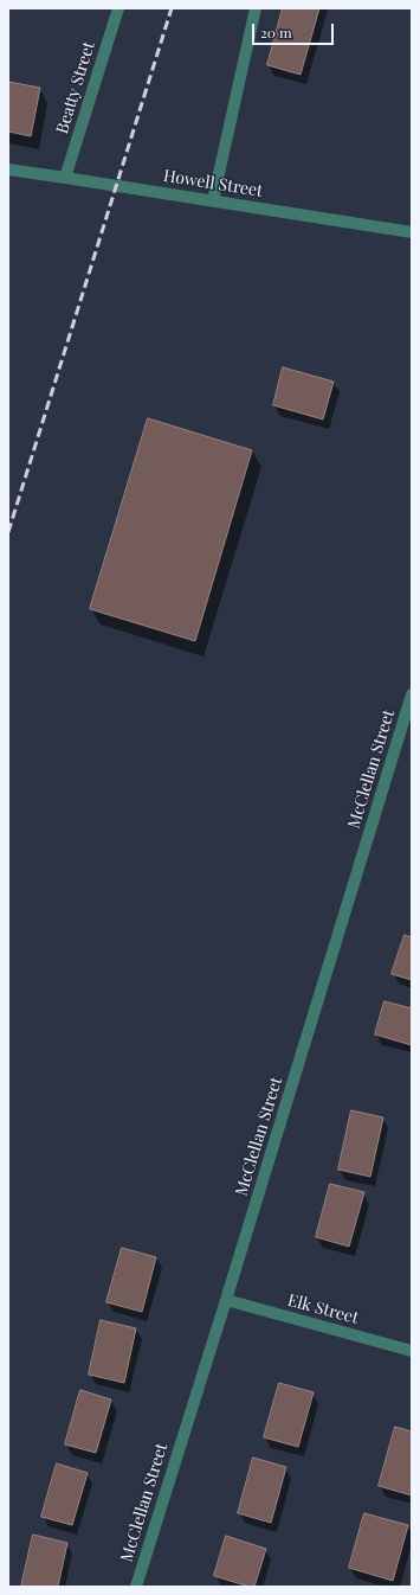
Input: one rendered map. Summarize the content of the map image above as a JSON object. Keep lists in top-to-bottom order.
{
  "streets": {
    "street": [
      "Beatty Street",
      "Howell Street",
      "McClellan Street",
      "Elk Street"
    ]
  },
  "crossings": [
    ["Beatty Street", "Howell Street"],
    ["McClellan Street", "Elk Street"]
  ],
  "scale_bar": "20 m"
}
